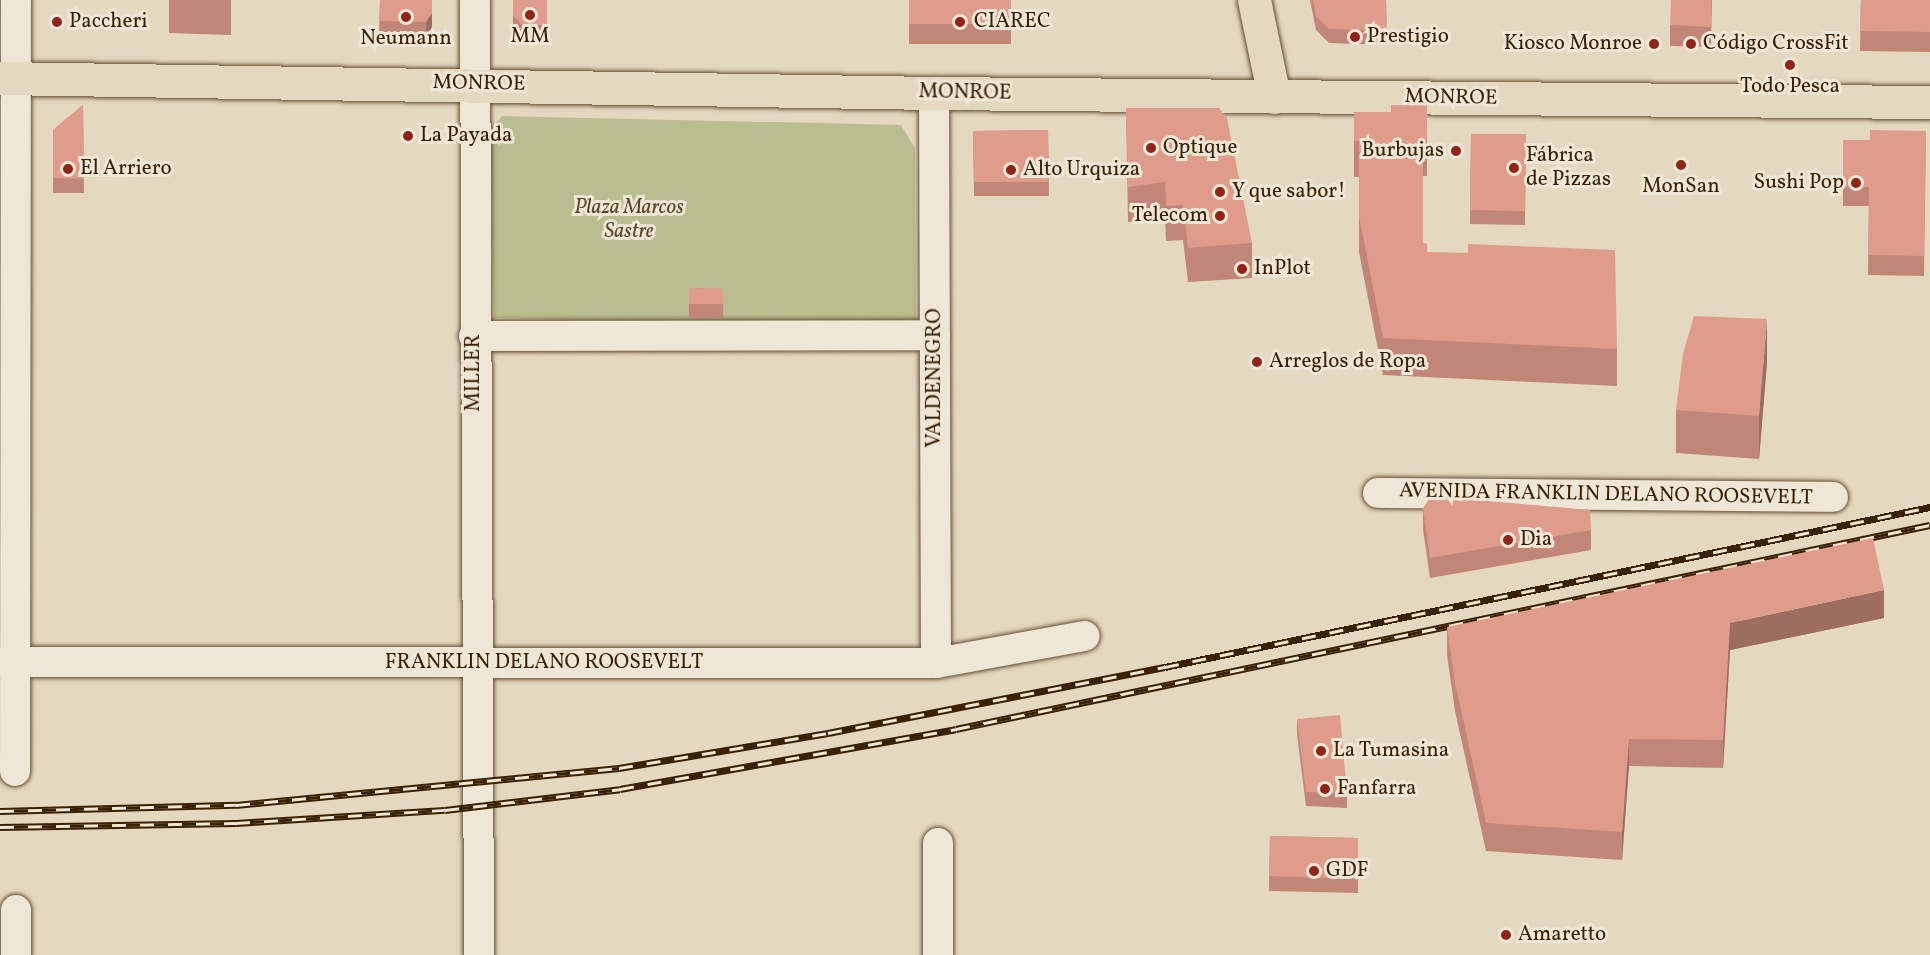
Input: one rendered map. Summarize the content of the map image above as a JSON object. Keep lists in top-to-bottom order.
{
  "streets": {
    "main road": ["MONROE"],
    "street": [
      "MILLER",
      "VALDENEGRO",
      "AVENIDA FRANKLIN DELANO ROOSEVELT",
      "FRANKLIN DELANO ROOSEVELT"
    ]
  },
  "crossings": [
    ["MONROE", "MILLER"],
    ["MONROE", "VALDENEGRO"],
    ["MILLER", "FRANKLIN DELANO ROOSEVELT"],
    ["VALDENEGRO", "FRANKLIN DELANO ROOSEVELT"]
  ],
  "parks": ["Plaza Marcos Sastre"],
  "places": [
    "MM",
    "Neumann",
    "Paccheri",
    "CIAREC",
    "Prestigio",
    "Kiosco Monroe",
    "Código CrossFit",
    "Todo Pesca",
    "La Payada",
    "Optique",
    "Burbujas",
    "MonSan",
    "Fábrica de Pizzas",
    "El Arriero",
    "Alto Urquiza",
    "Sushi Pop",
    "Y que sabor!",
    "Telecom",
    "InPlot",
    "Arreglos de Ropa",
    "Dia",
    "La Tumasina",
    "Fanfarra",
    "GDF",
    "Amaretto"
  ]
}
